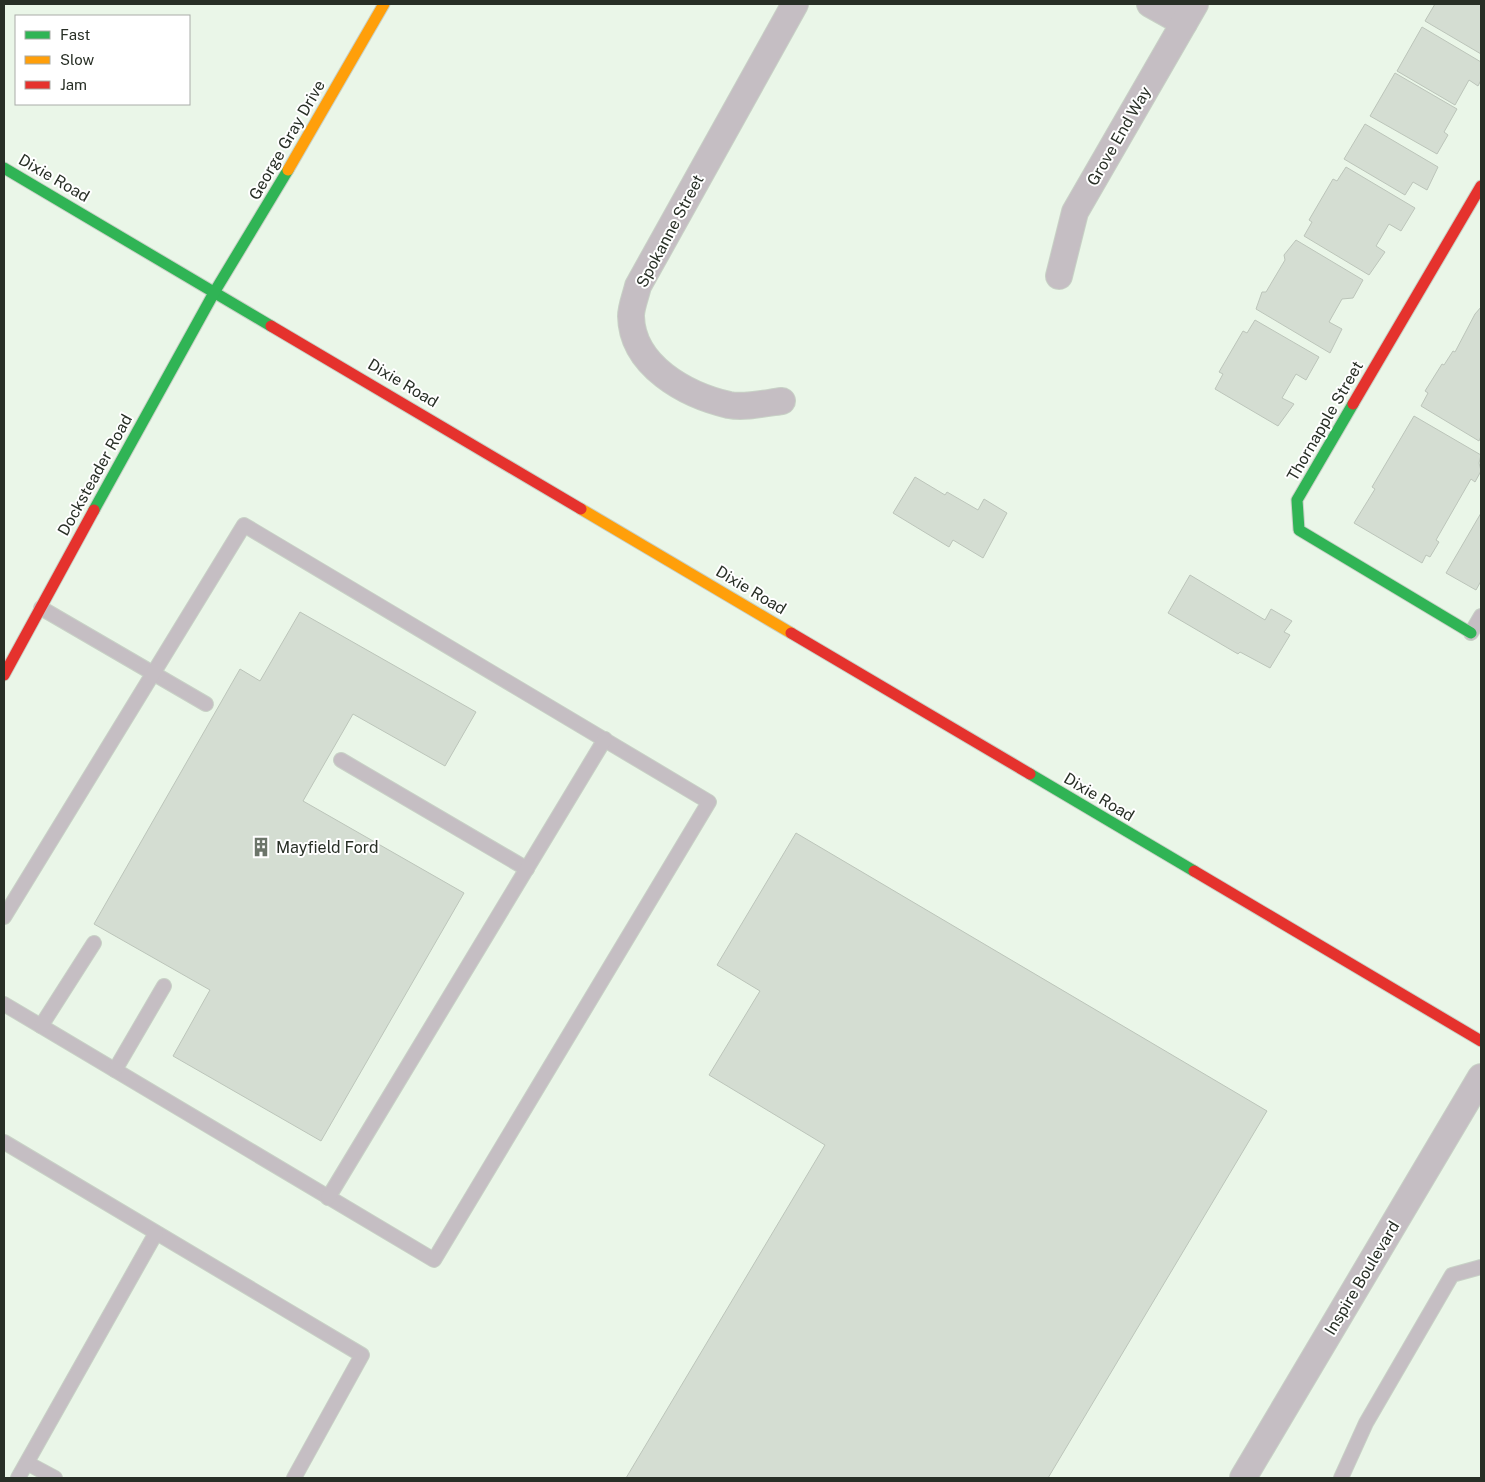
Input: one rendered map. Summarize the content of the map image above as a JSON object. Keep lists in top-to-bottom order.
{
  "streets": {
    "main road": [
      "George Gray Drive",
      "Dixie Road",
      "Thornapple Street",
      "Docksteader Road"
    ],
    "street": ["Grove End Way", "Spokanne Street", "Inspire Boulevard"]
  },
  "crossings": [
    ["George Gray Drive", "Dixie Road"],
    ["George Gray Drive", "Docksteader Road"],
    ["Dixie Road", "Docksteader Road"]
  ],
  "places": {
    "building": ["Mayfield Ford"]
  },
  "legend": ["Fast", "Slow", "Jam"]
}
